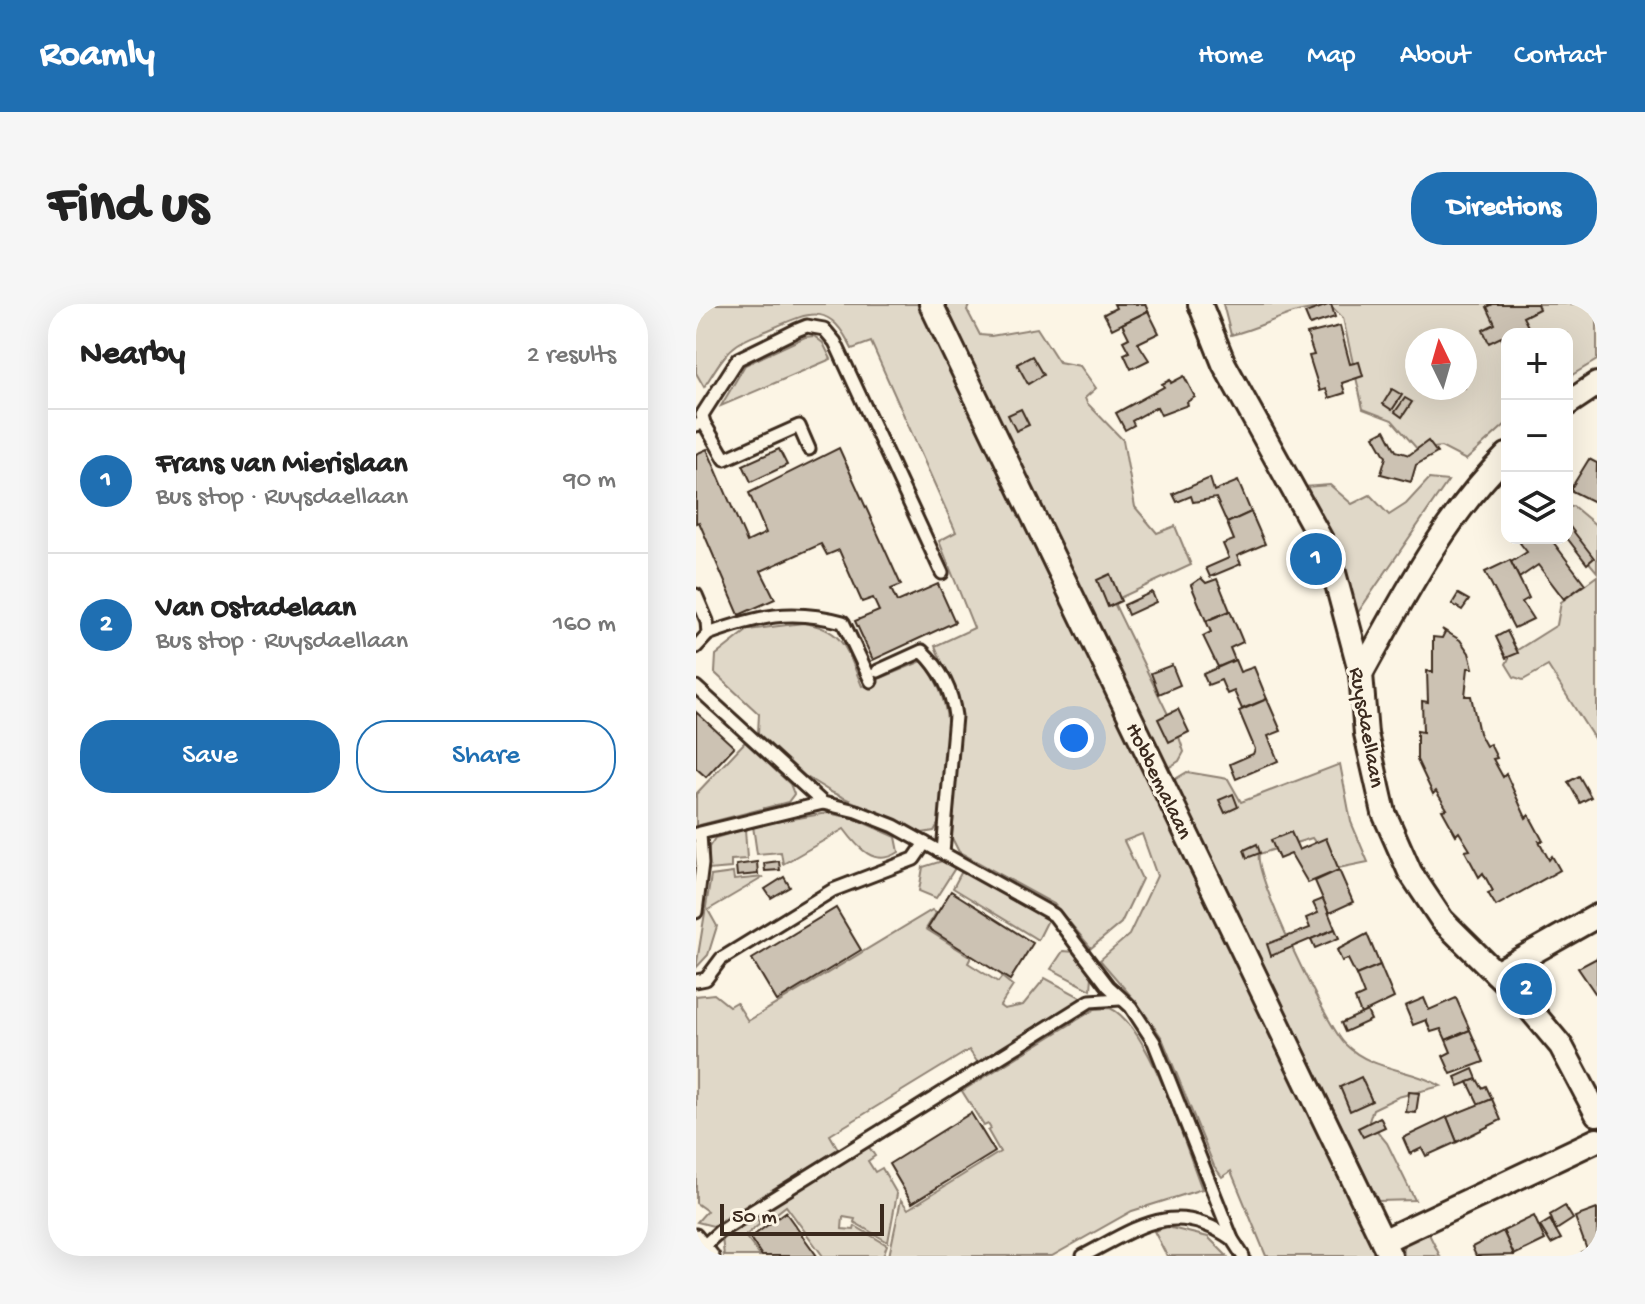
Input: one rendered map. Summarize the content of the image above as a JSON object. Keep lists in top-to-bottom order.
{
  "streets": {
    "street": ["Ruysdaellaan", "Hobbemalaan"]
  },
  "scale_bar": "50 m",
  "north": "top",
  "page": {
    "header": "Roamly",
    "nav": [
      "Home",
      "Map",
      "About",
      "Contact"
    ],
    "buttons": [
      "Directions",
      ["Save", "Share"]
    ],
    "title": "Find us",
    "heading": ["Nearby", "2 results"],
    "map_buttons": ["+", "−"],
    "list": [
      {
        "mark": "1",
        "name": "Frans van Mierislaan",
        "note": "Bus stop · Ruysdaellaan",
        "value": "90 m"
      },
      {
        "mark": "2",
        "name": "Van Ostadelaan",
        "note": "Bus stop · Ruysdaellaan",
        "value": "160 m"
      }
    ],
    "pins": ["1", "2"],
    "scale": "50 m"
  }
}
